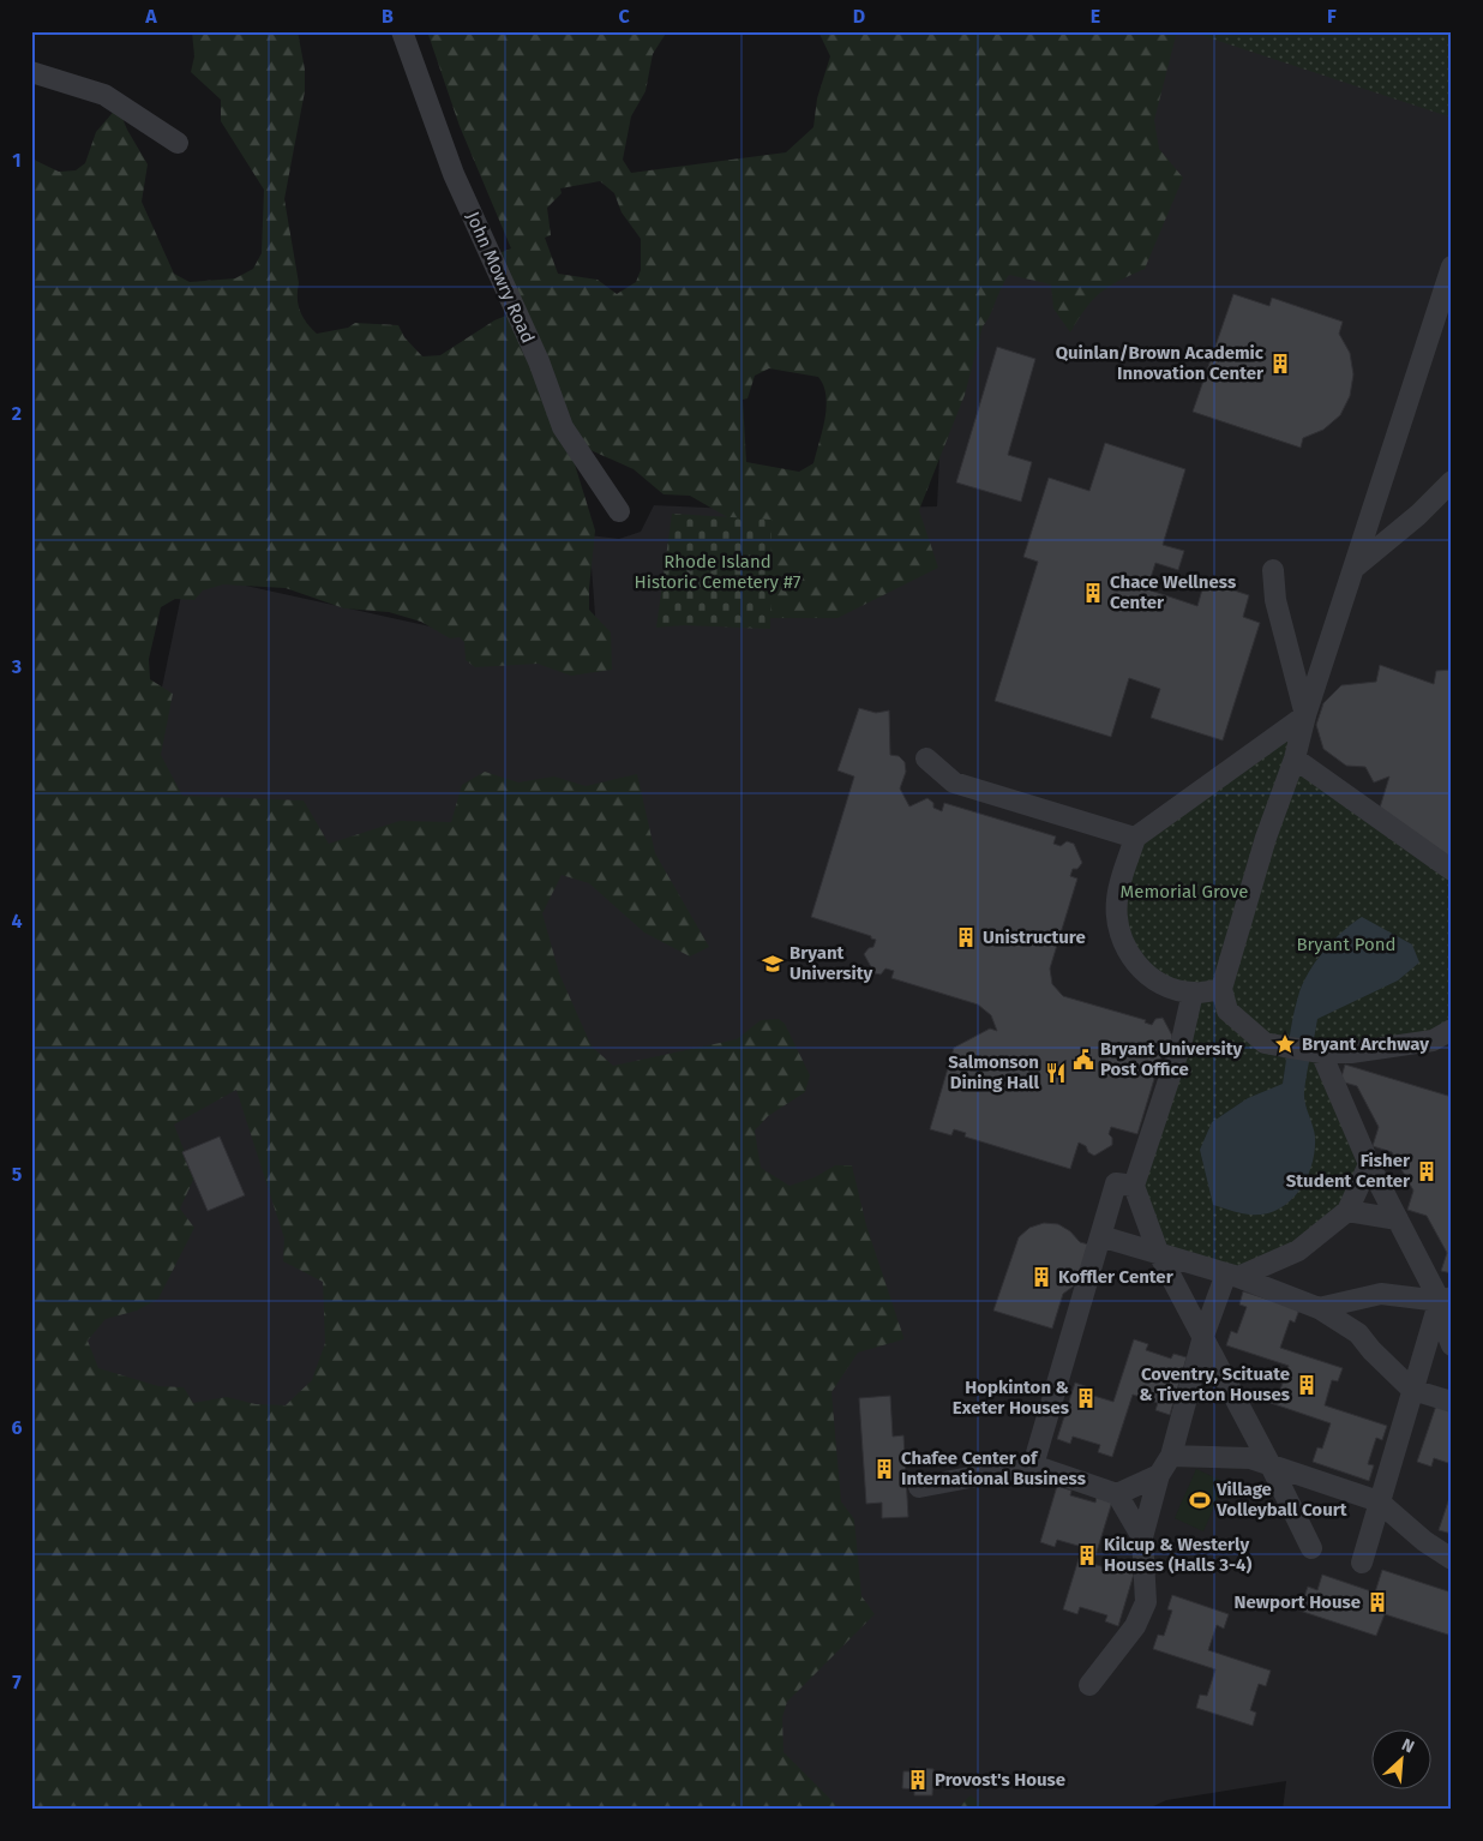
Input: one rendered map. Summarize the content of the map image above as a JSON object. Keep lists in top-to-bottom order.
{
  "streets": {
    "street": ["John Mowry Road"]
  },
  "parks": ["Rhode Island Historic Cemetery #7", "Memorial Grove", "Bryant Pond"],
  "places": {
    "building": [
      "Quinlan/Brown Academic Innovation Center",
      "Chace Wellness Center",
      "Unistructure",
      "Fisher Student Center",
      "Koffler Center",
      "Coventry, Scituate & Tiverton Houses",
      "Hopkinton & Exeter Houses",
      "Chafee Center of International Business",
      "Kilcup & Westerly Houses (Halls 3-4)",
      "Newport House",
      "Provost's House"
    ],
    "school or university": ["Bryant University"],
    "place": ["Bryant Archway"],
    "public building": ["Bryant University Post Office"],
    "restaurant": ["Salmonson Dining Hall"],
    "sports": ["Village Volleyball Court"]
  },
  "north": "top right",
  "grid": {
    "columns": [
      "A",
      "B",
      "C",
      "D",
      "E",
      "F"
    ],
    "rows": [
      "1",
      "2",
      "3",
      "4",
      "5",
      "6",
      "7"
    ]
  }
}
